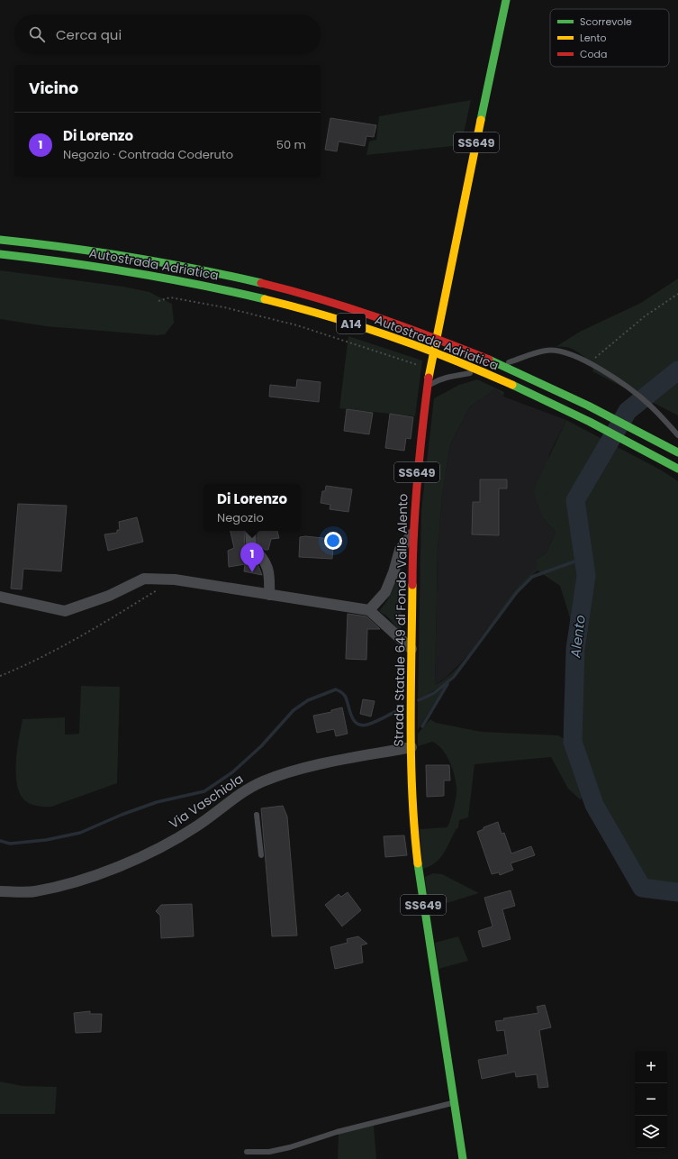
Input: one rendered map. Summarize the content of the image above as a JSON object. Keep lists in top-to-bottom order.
{
  "streets": {
    "main road": [
      "SS649",
      "Autostrada Adriatica",
      "A14",
      "Strada Statale 649 di Fondo Valle Alento"
    ],
    "street": ["Via Vaschiola"]
  },
  "crossings": [
    ["Strada Statale 649 di Fondo Valle Alento", "Via Vaschiola"]
  ],
  "water": ["Alento"],
  "legend": ["Scorrevole", "Lento", "Coda"],
  "page": {
    "search": "Cerca qui",
    "heading": "Vicino",
    "list": [
      {
        "mark": "1",
        "name": "Di Lorenzo",
        "note": "Negozio · Contrada Coderuto",
        "value": "50 m"
      }
    ],
    "popup": ["Di Lorenzo", "Negozio"],
    "pins": "1",
    "map_buttons": ["+", "−"]
  }
}
